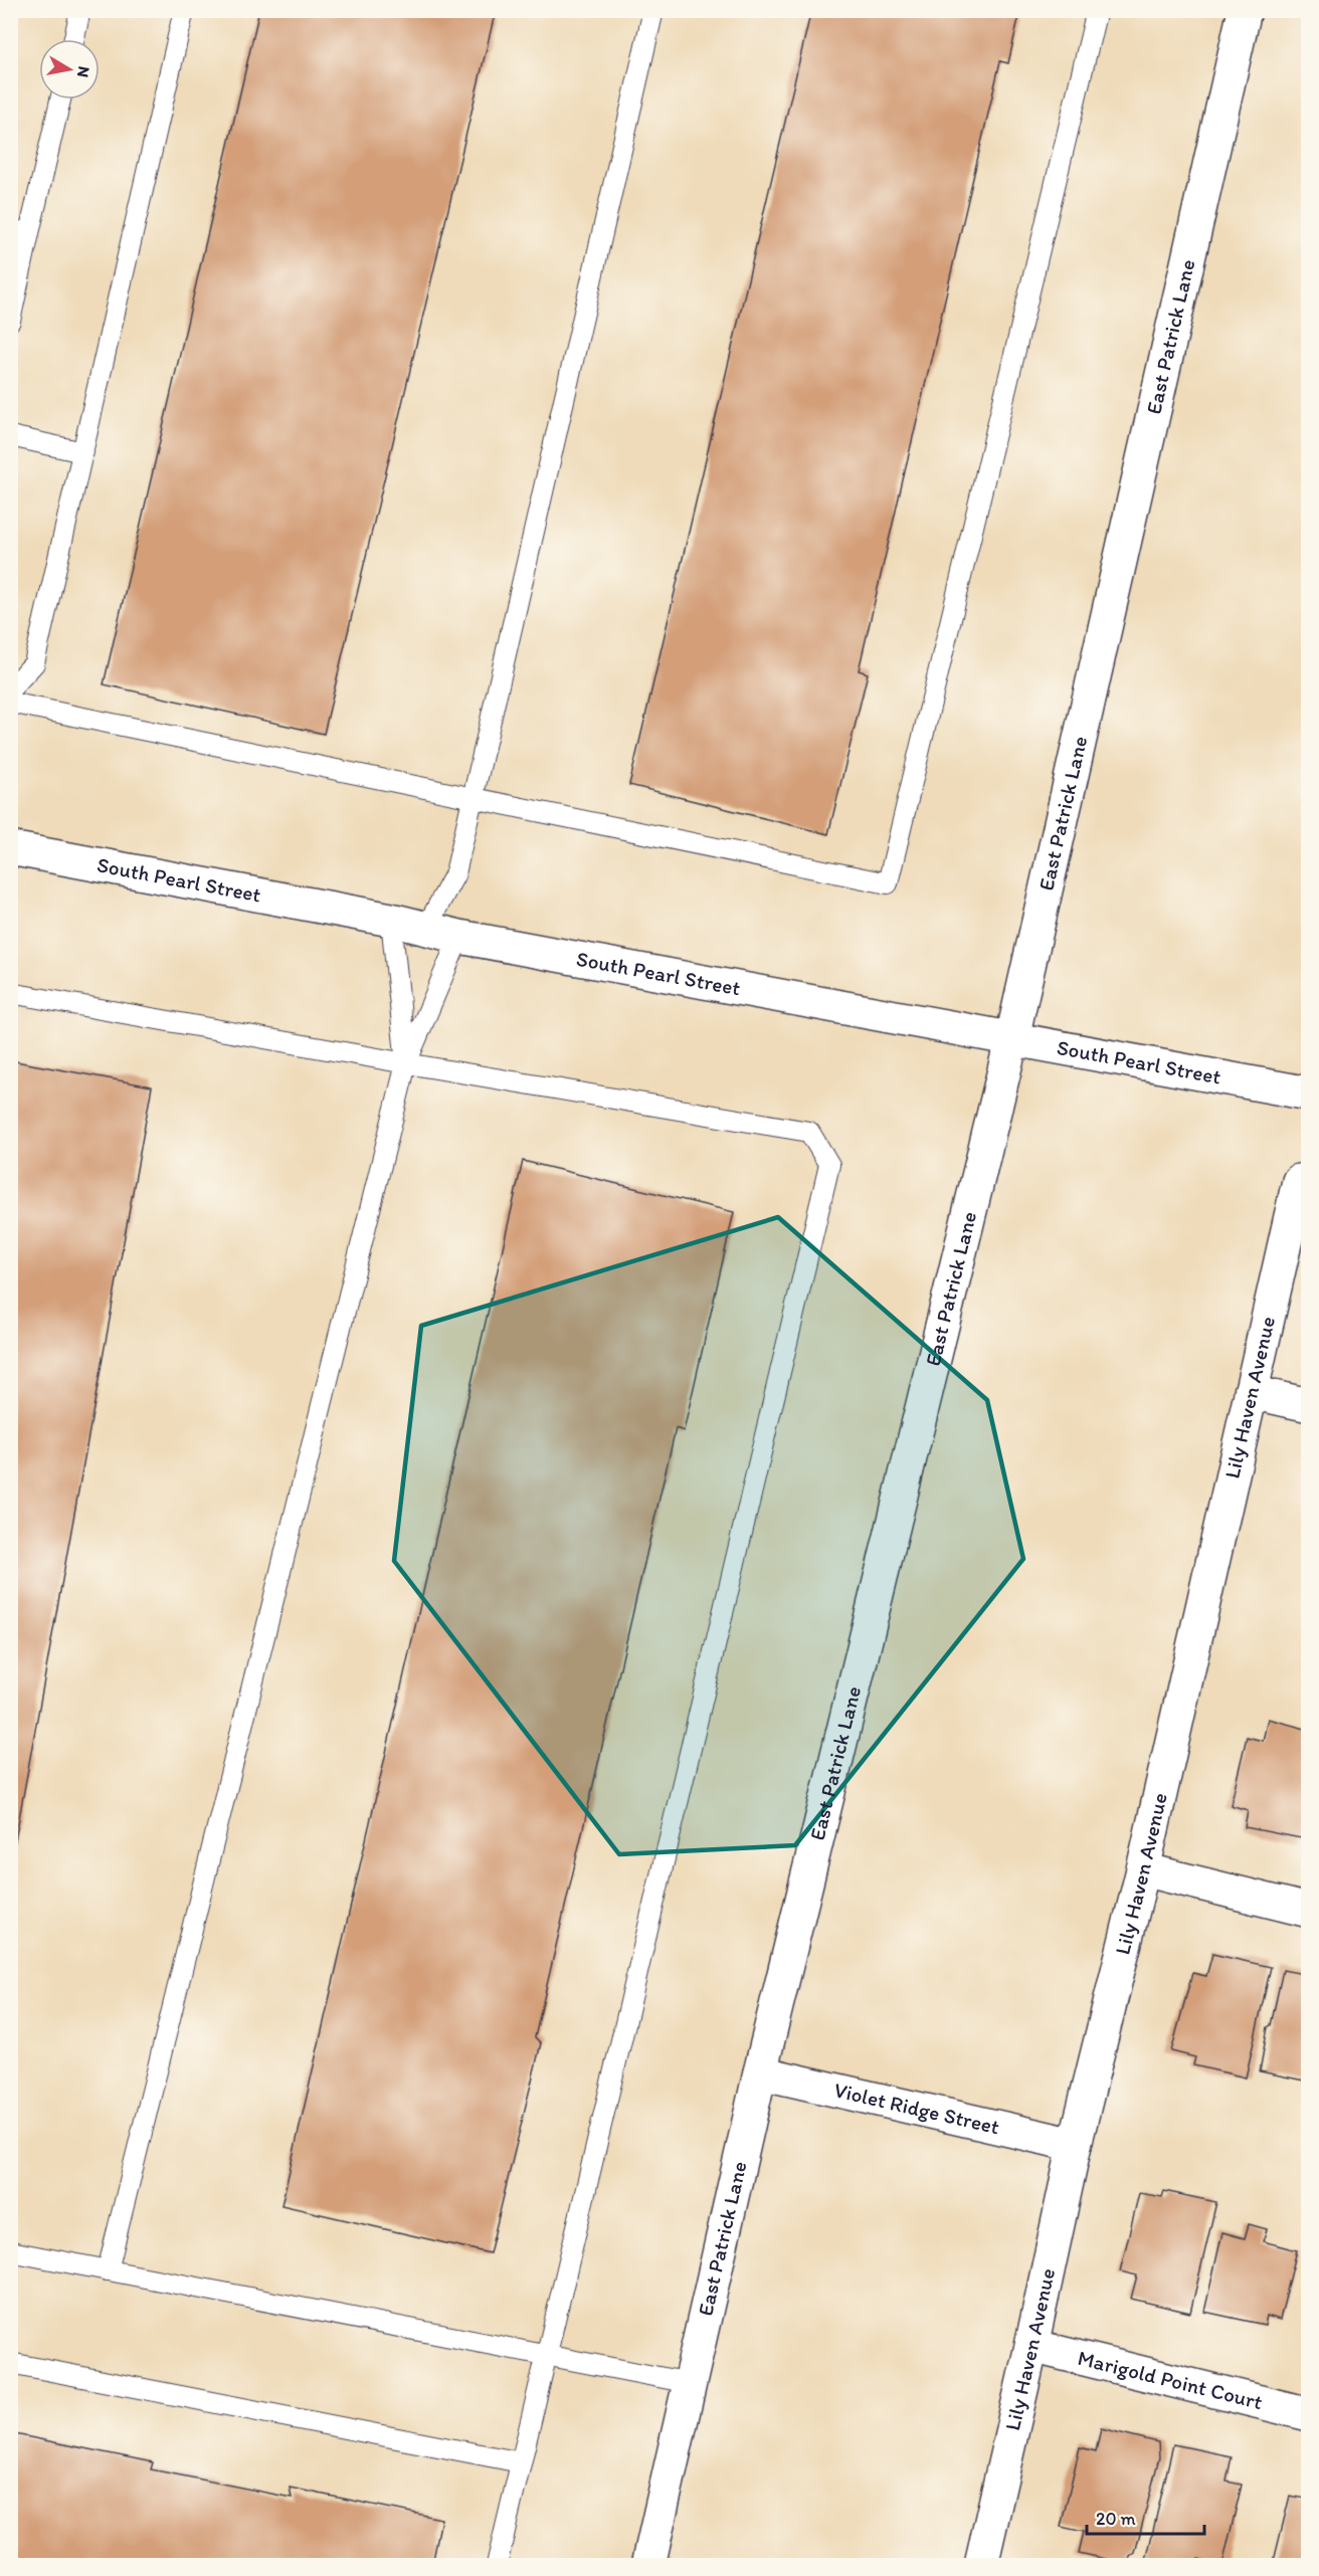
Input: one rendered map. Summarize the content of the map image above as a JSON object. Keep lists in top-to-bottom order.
{
  "streets": {
    "street": [
      "East Patrick Lane",
      "South Pearl Street",
      "Lily Haven Avenue",
      "Violet Ridge Street",
      "Marigold Point Court"
    ]
  },
  "crossings": [
    ["East Patrick Lane", "South Pearl Street"],
    ["East Patrick Lane", "Violet Ridge Street"],
    ["Lily Haven Avenue", "Violet Ridge Street"],
    ["Lily Haven Avenue", "Marigold Point Court"]
  ],
  "scale_bar": "20 m",
  "north": "right"
}
